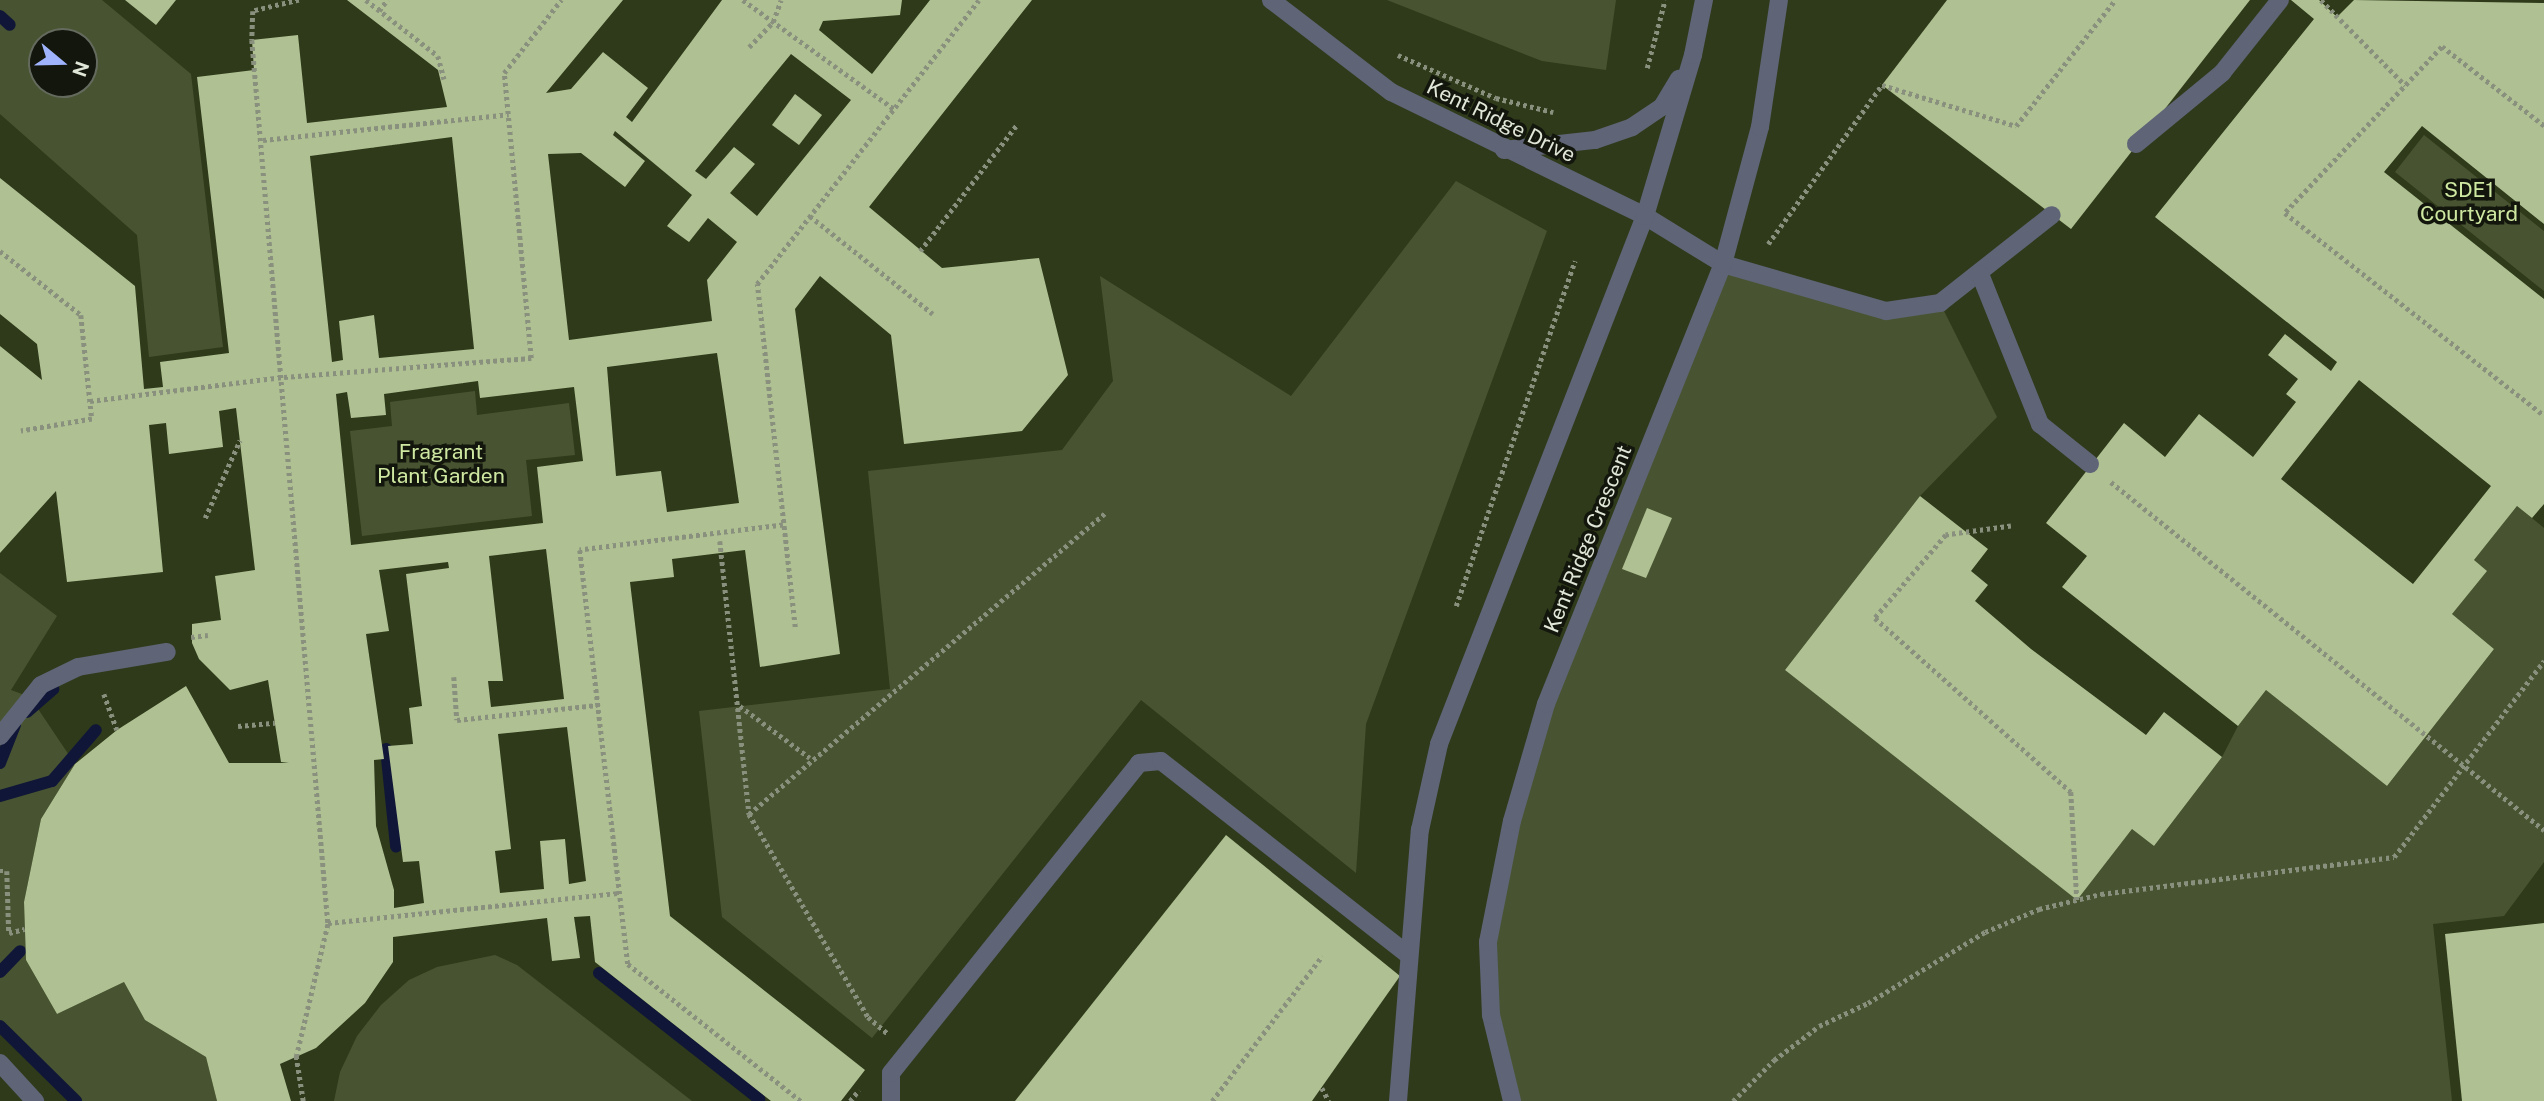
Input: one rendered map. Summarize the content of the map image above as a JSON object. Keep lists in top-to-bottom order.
{
  "streets": {
    "street": ["Kent Ridge Drive", "Kent Ridge Crescent"]
  },
  "crossings": [
    ["Kent Ridge Drive", "Kent Ridge Crescent"]
  ],
  "parks": ["SDE1 Courtyard", "Fragrant Plant Garden"],
  "north": "right"
}
